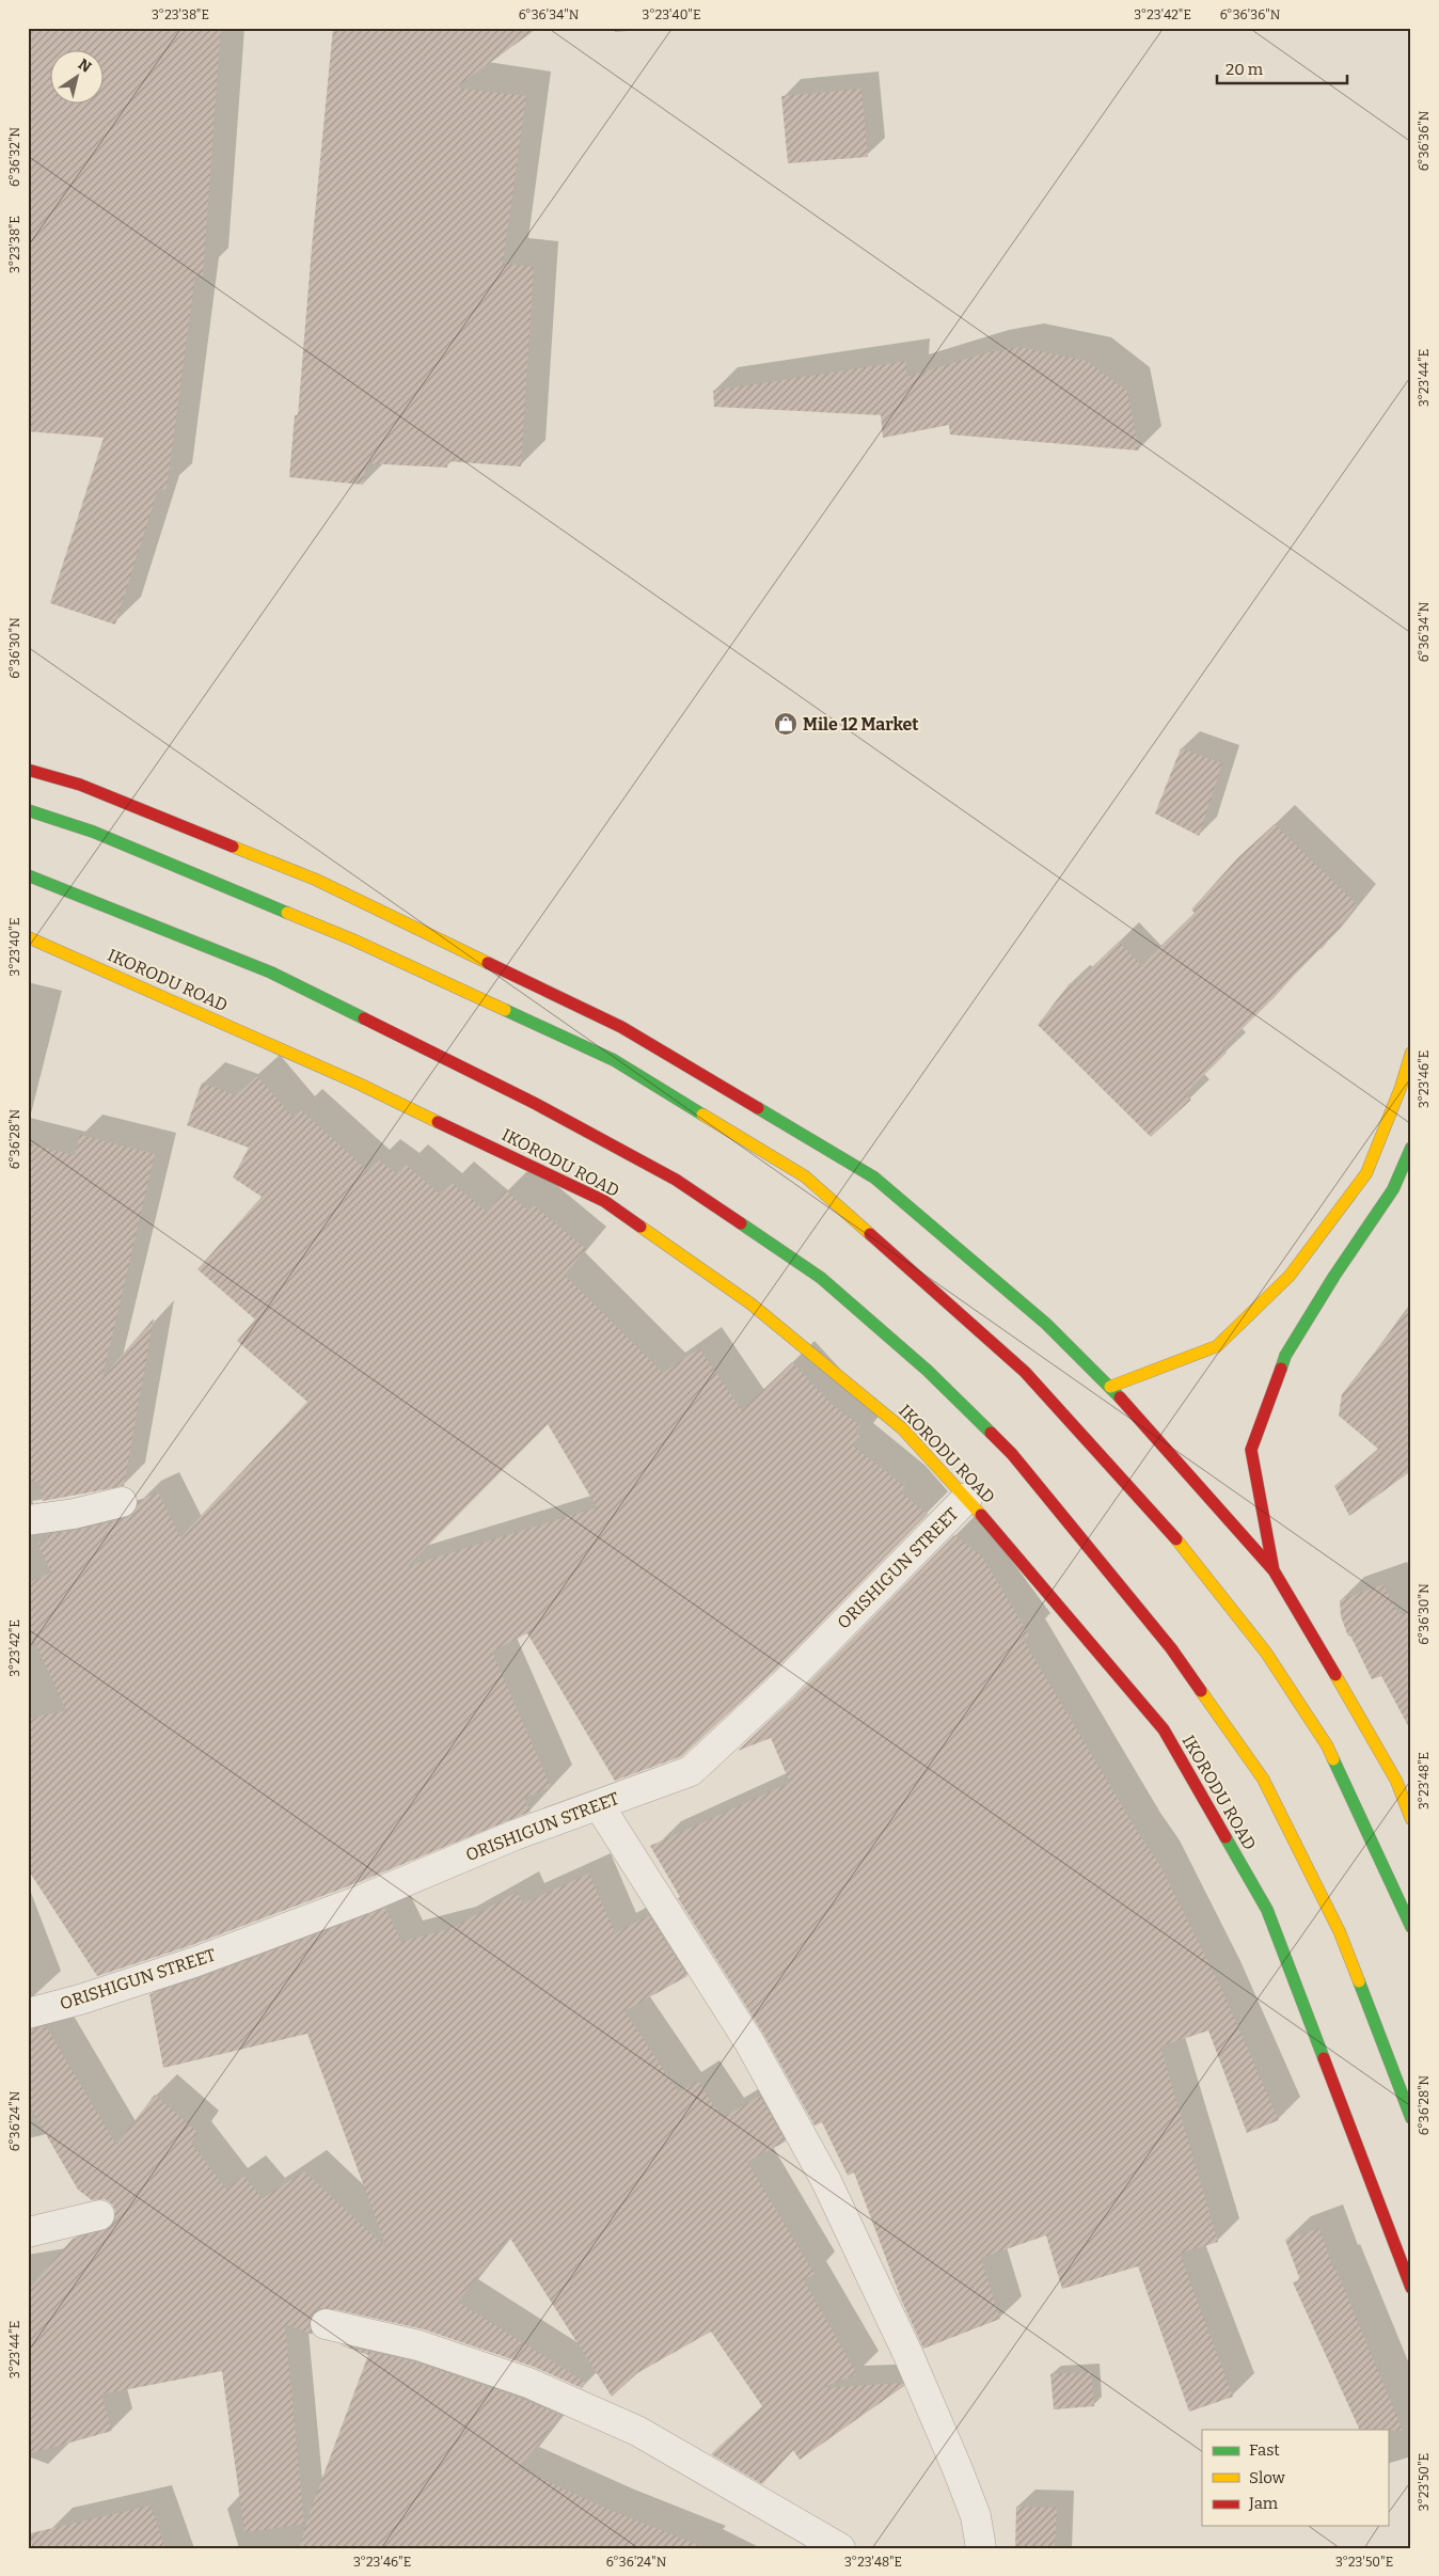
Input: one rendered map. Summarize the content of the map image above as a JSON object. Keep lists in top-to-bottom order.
{
  "streets": {
    "main road": ["IKORODU ROAD"],
    "street": ["ORISHIGUN STREET"]
  },
  "crossings": [
    ["IKORODU ROAD", "ORISHIGUN STREET"]
  ],
  "places": {
    "shop": ["Mile 12 Market"]
  },
  "legend": ["Fast", "Slow", "Jam"],
  "scale_bar": "20 m",
  "north": "top right",
  "coordinates": [
    "3°23'38\"E",
    "6°36'34\"N",
    "3°23'40\"E",
    "3°23'42\"E",
    "6°36'36\"N",
    "6°36'32\"N",
    "3°23'44\"E",
    "6°36'30\"N",
    "3°23'46\"E",
    "6°36'28\"N",
    "3°23'48\"E",
    "6°36'24\"N",
    "3°23'50\"E"
  ]
}
